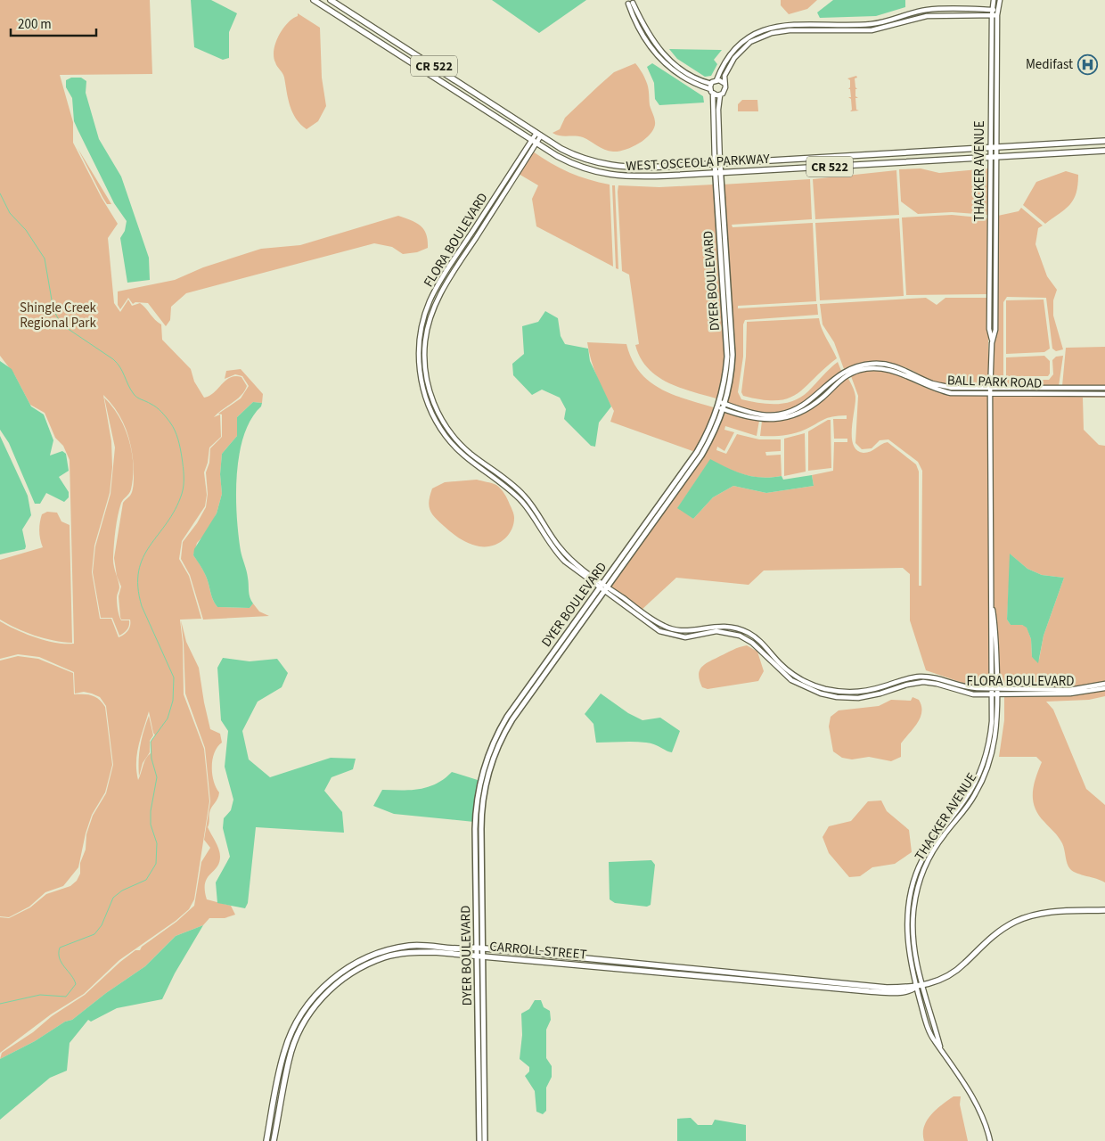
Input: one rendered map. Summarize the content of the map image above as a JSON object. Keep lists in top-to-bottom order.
{
  "streets": {
    "main road": [
      "CR 522",
      "WEST OSCEOLA PARKWAY",
      "DYER BOULEVARD",
      "CARROLL STREET"
    ],
    "street": ["THACKER AVENUE", "FLORA BOULEVARD", "BALL PARK ROAD"]
  },
  "crossings": [
    ["WEST OSCEOLA PARKWAY", "THACKER AVENUE"],
    ["WEST OSCEOLA PARKWAY", "FLORA BOULEVARD"],
    ["WEST OSCEOLA PARKWAY", "DYER BOULEVARD"],
    ["THACKER AVENUE", "FLORA BOULEVARD"],
    ["THACKER AVENUE", "BALL PARK ROAD"],
    ["THACKER AVENUE", "CARROLL STREET"],
    ["FLORA BOULEVARD", "DYER BOULEVARD"],
    ["DYER BOULEVARD", "BALL PARK ROAD"],
    ["DYER BOULEVARD", "CARROLL STREET"]
  ],
  "parks": ["Shingle Creek Regional Park"],
  "places": {
    "hospital": ["Medifast"]
  },
  "scale_bar": "200 m"
}
